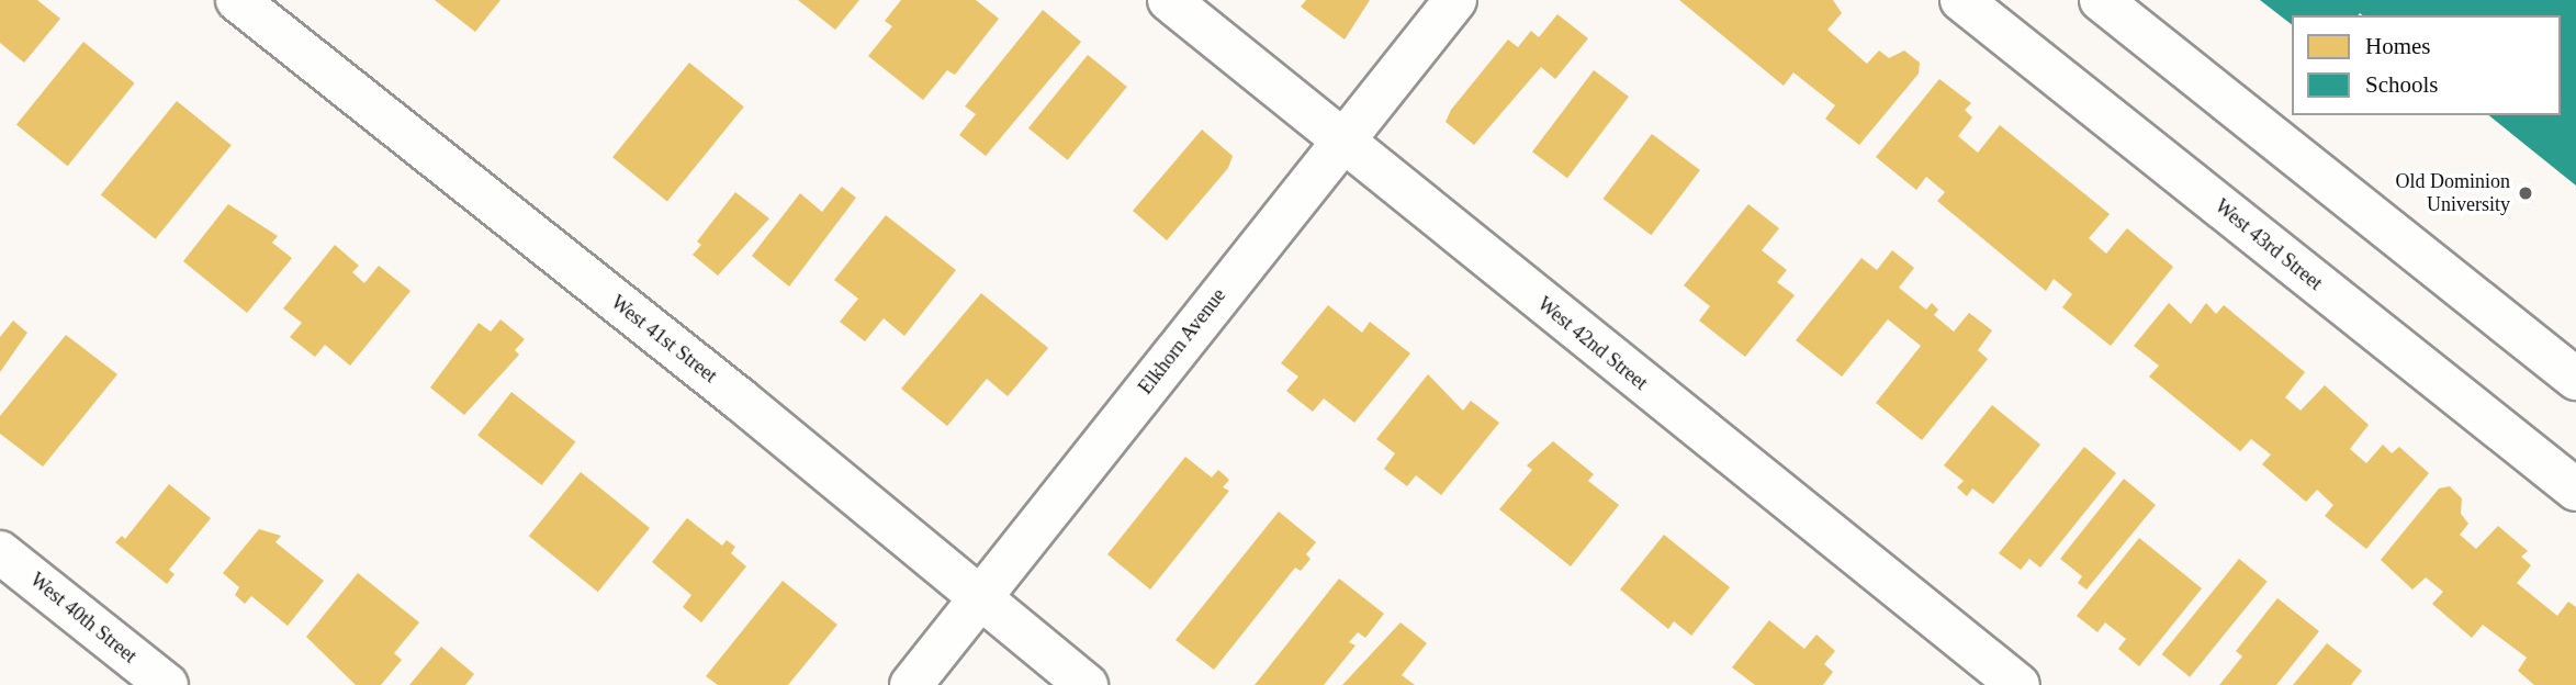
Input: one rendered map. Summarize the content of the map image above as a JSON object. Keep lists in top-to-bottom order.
{
  "streets": {
    "street": [
      "West 43rd Street",
      "West 41st Street",
      "Elkhorn Avenue",
      "West 42nd Street",
      "West 40th Street"
    ]
  },
  "crossings": [
    ["West 41st Street", "Elkhorn Avenue"],
    ["Elkhorn Avenue", "West 42nd Street"]
  ],
  "places": ["Old Dominion University"],
  "legend": ["Homes", "Schools"]
}
